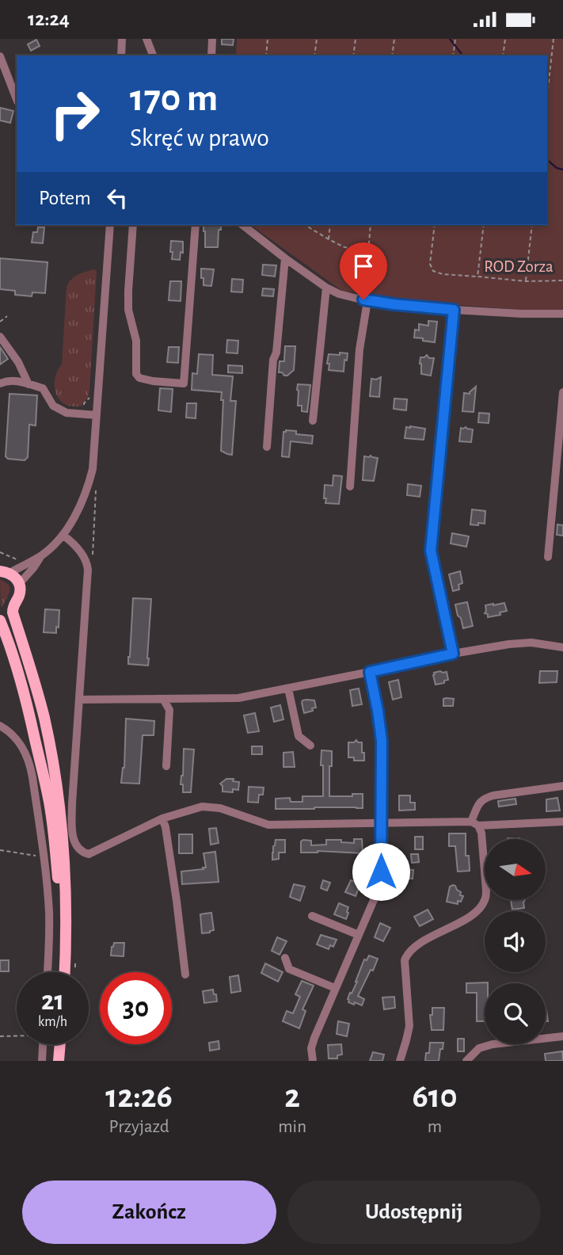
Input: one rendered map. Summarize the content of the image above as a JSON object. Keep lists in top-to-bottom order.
{
  "parks": ["ROD Zorza"],
  "north": "right",
  "page": {
    "status": "12:24",
    "turn": ["170 m", "Skręć w prawo"],
    "then": "Potem",
    "speed": "21 km/h",
    "limit": "30",
    "eta": [
      "12:26",
      "Przyjazd",
      "2",
      "min",
      "610",
      "m"
    ],
    "buttons": ["Zakończ", "Udostępnij"]
  }
}
